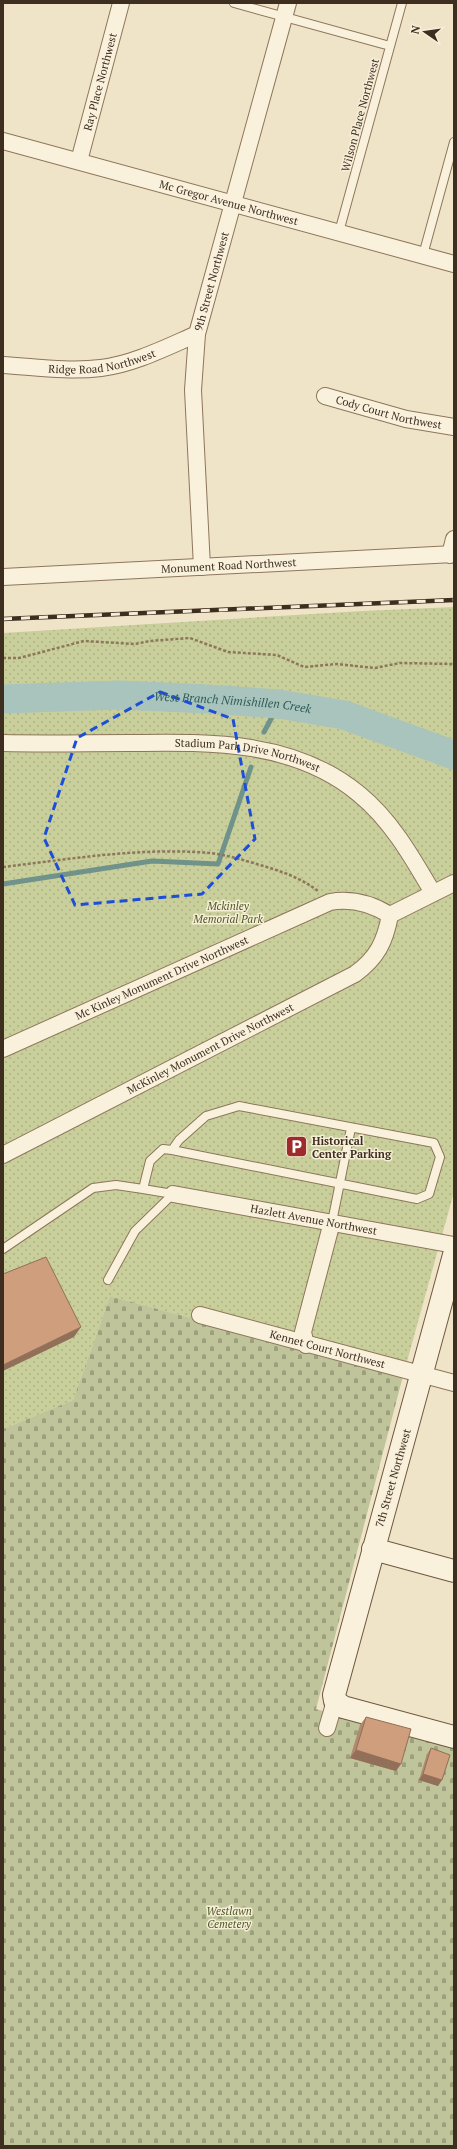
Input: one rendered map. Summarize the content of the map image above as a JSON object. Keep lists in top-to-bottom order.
{
  "streets": {
    "street": [
      "Ray Place Northwest",
      "Mc Gregor Avenue Northwest",
      "9th Street Northwest",
      "Ridge Road Northwest",
      "Cody Court Northwest",
      "Monument Road Northwest",
      "Stadium Park Drive Northwest",
      "Mc Kinley Monument Drive Northwest",
      "McKinley Monument Drive Northwest",
      "Hazlett Avenue Northwest",
      "Kennet Court Northwest",
      "7th Street Northwest"
    ],
    "lane": ["Wilson Place Northwest"]
  },
  "crossings": [
    ["Ray Place Northwest", "Mc Gregor Avenue Northwest"],
    ["Wilson Place Northwest", "Mc Gregor Avenue Northwest"],
    ["Mc Gregor Avenue Northwest", "9th Street Northwest"],
    ["9th Street Northwest", "Ridge Road Northwest"],
    ["9th Street Northwest", "Monument Road Northwest"],
    ["Mc Kinley Monument Drive Northwest", "McKinley Monument Drive Northwest"],
    ["Kennet Court Northwest", "7th Street Northwest"]
  ],
  "water": ["West Branch Nimishillen Creek"],
  "parks": ["Mckinley Memorial Park", "Westlawn Cemetery"],
  "places": {
    "parking": ["Historical Center Parking"]
  },
  "north": "left"
}
